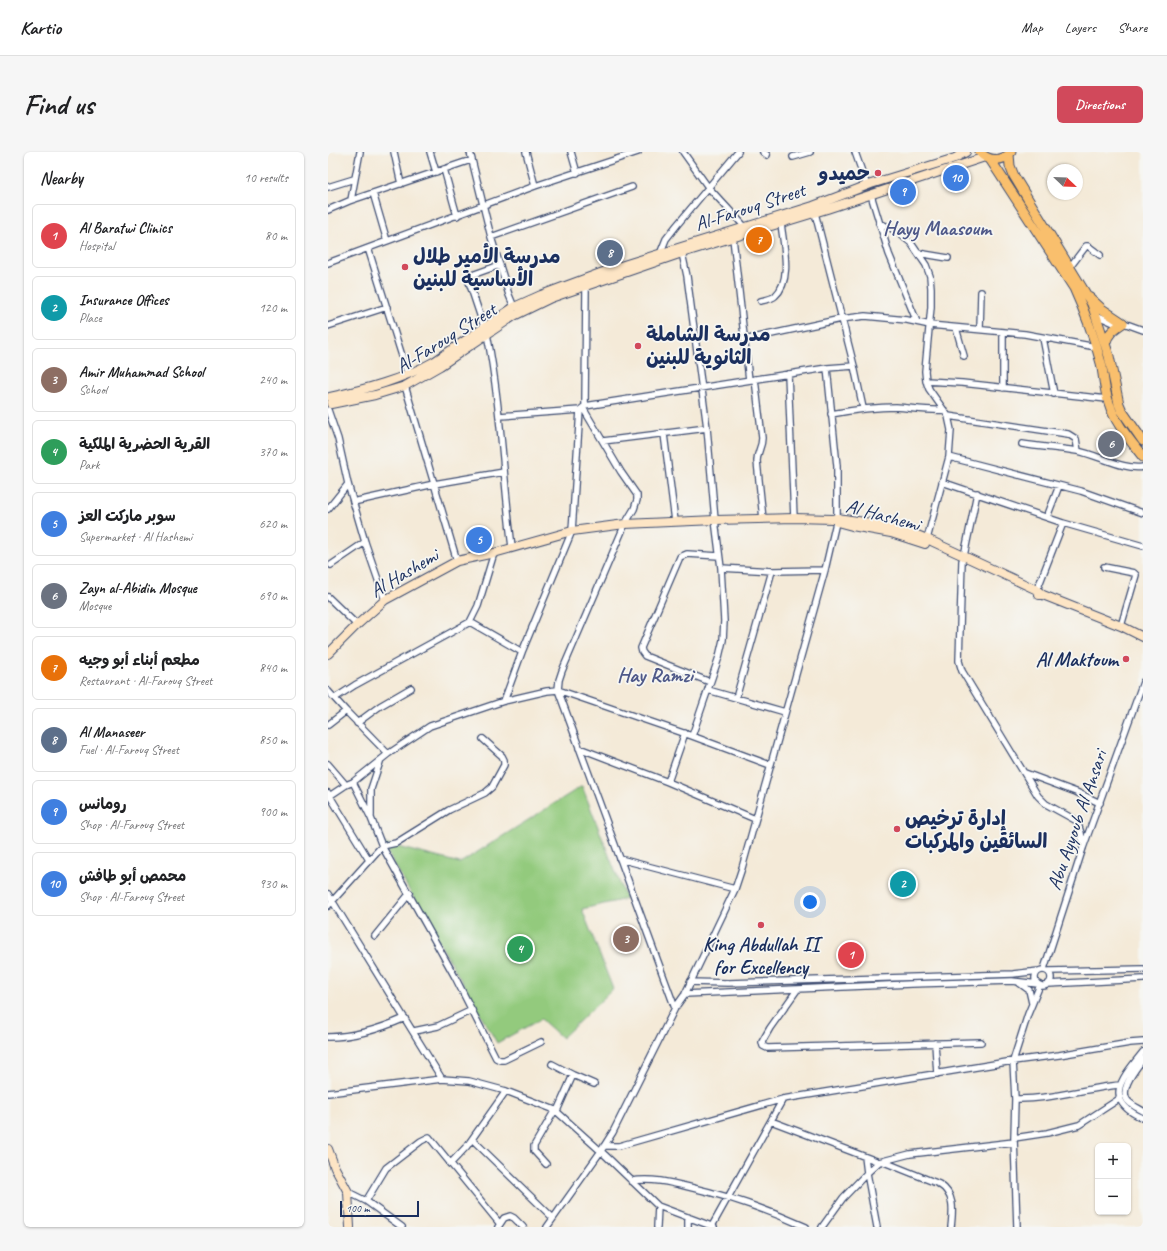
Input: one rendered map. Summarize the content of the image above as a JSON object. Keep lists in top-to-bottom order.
{
  "streets": {
    "street": ["Al-Farouq Street", "Al Hashemi", "Abu Ayyoub Al Ansari"]
  },
  "districts": ["Hayy Maasoum", "Hay Ramzi"],
  "places": [
    "حميدو",
    "مدرسة الأمير طلال الأساسية للبنين",
    "مدرسة الشاملة الثانوية للبنين",
    "Al Maktoum",
    "إدارة ترخيص السائقين والمركبات",
    "King Abdullah II for Excellency"
  ],
  "scale_bar": "100 m",
  "north": "bottom right",
  "page": {
    "header": "Kartio",
    "nav": ["Map", "Layers", "Share"],
    "buttons": "Directions",
    "title": "Find us",
    "heading": ["Nearby", "10 results"],
    "pins": [
      "10",
      "9",
      "7",
      "8",
      "6",
      "5",
      "2",
      "3",
      "4",
      "1"
    ],
    "list": [
      {
        "mark": "1",
        "name": "Al Baratwi Clinics",
        "note": "Hospital",
        "value": "80 m"
      },
      {
        "mark": "2",
        "name": "Insurance Offices",
        "note": "Place",
        "value": "120 m"
      },
      {
        "mark": "3",
        "name": "Amir Muhammad School",
        "note": "School",
        "value": "240 m"
      },
      {
        "mark": "4",
        "name": "القرية الحضرية الملكية",
        "note": "Park",
        "value": "370 m"
      },
      {
        "mark": "5",
        "name": "سوبر ماركت العز",
        "note": "Supermarket · Al Hashemi",
        "value": "620 m"
      },
      {
        "mark": "6",
        "name": "Zayn al-Abidin Mosque",
        "note": "Mosque",
        "value": "690 m"
      },
      {
        "mark": "7",
        "name": "مطعم أبناء أبو وجيه",
        "note": "Restaurant · Al-Farouq Street",
        "value": "840 m"
      },
      {
        "mark": "8",
        "name": "Al Manaseer",
        "note": "Fuel · Al-Farouq Street",
        "value": "850 m"
      },
      {
        "mark": "9",
        "name": "رومانس",
        "note": "Shop · Al-Farouq Street",
        "value": "900 m"
      },
      {
        "mark": "10",
        "name": "محمص أبو طافش",
        "note": "Shop · Al-Farouq Street",
        "value": "930 m"
      }
    ],
    "map_buttons": ["+", "−"],
    "scale": "100 m"
  }
}
